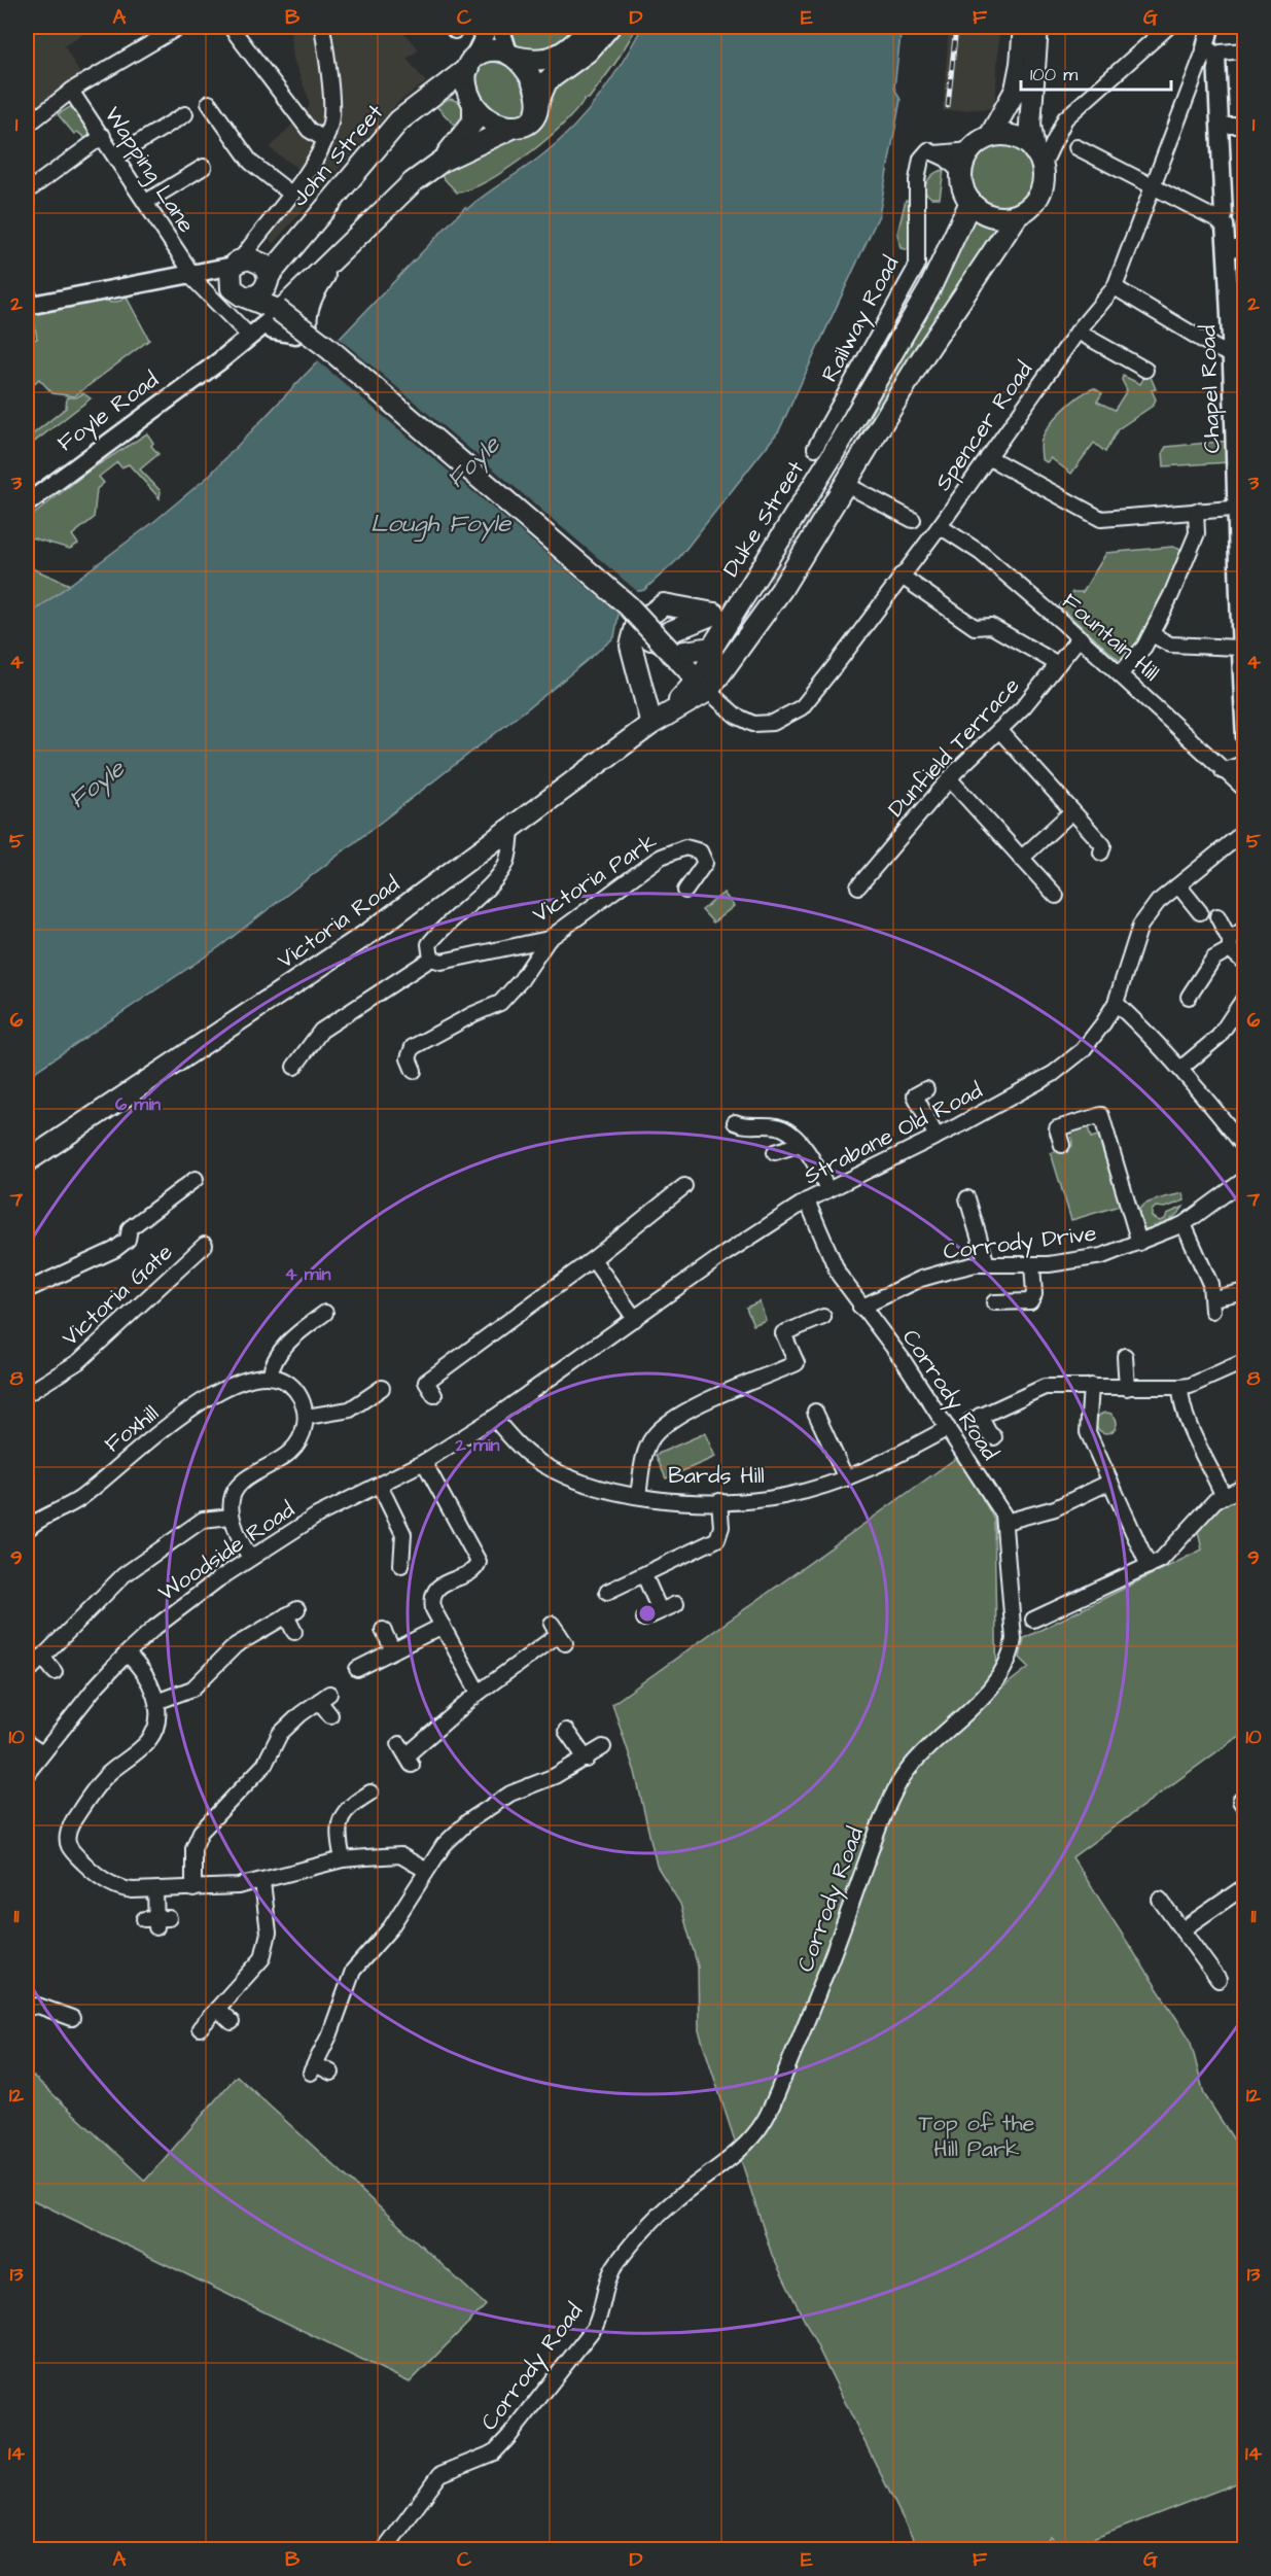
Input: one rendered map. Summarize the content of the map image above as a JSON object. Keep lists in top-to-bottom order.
{
  "streets": {
    "highway": [
      "John Street",
      "Foyle Road",
      "Duke Street",
      "Victoria Road"
    ],
    "main road": ["Chapel Road"],
    "street": [
      "Wapping Lane",
      "Railway Road",
      "Spencer Road",
      "Fountain Hill",
      "Dunfield Terrace",
      "Victoria Park",
      "Strabane Old Road",
      "Corrody Drive",
      "Victoria Gate",
      "Corrody Road",
      "Foxhill",
      "Bards Hill",
      "Woodside Road"
    ]
  },
  "crossings": [
    ["John Street", "Foyle Road"],
    ["Wapping Lane", "Foyle Road"],
    ["Chapel Road", "Spencer Road"],
    ["Spencer Road", "Duke Street"],
    ["Spencer Road", "Fountain Hill"],
    ["Spencer Road", "Victoria Road"],
    ["Duke Street", "Victoria Road"],
    ["Fountain Hill", "Dunfield Terrace"],
    ["Strabane Old Road", "Corrody Road"],
    ["Strabane Old Road", "Bards Hill"],
    ["Strabane Old Road", "Woodside Road"],
    ["Corrody Drive", "Corrody Road"],
    ["Corrody Road", "Bards Hill"],
    ["Bards Hill", "Woodside Road"]
  ],
  "water": ["Foyle", "Lough Foyle"],
  "parks": ["Top of the Hill Park"],
  "scale_bar": "100 m",
  "grid": {
    "columns": [
      "A",
      "B",
      "C",
      "D",
      "E",
      "F",
      "G"
    ],
    "rows": [
      "1",
      "2",
      "3",
      "4",
      "5",
      "6",
      "7",
      "8",
      "9",
      "10",
      "11",
      "12",
      "13",
      "14"
    ]
  },
  "rings": ["6 min", "4 min", "2 min"]
}
